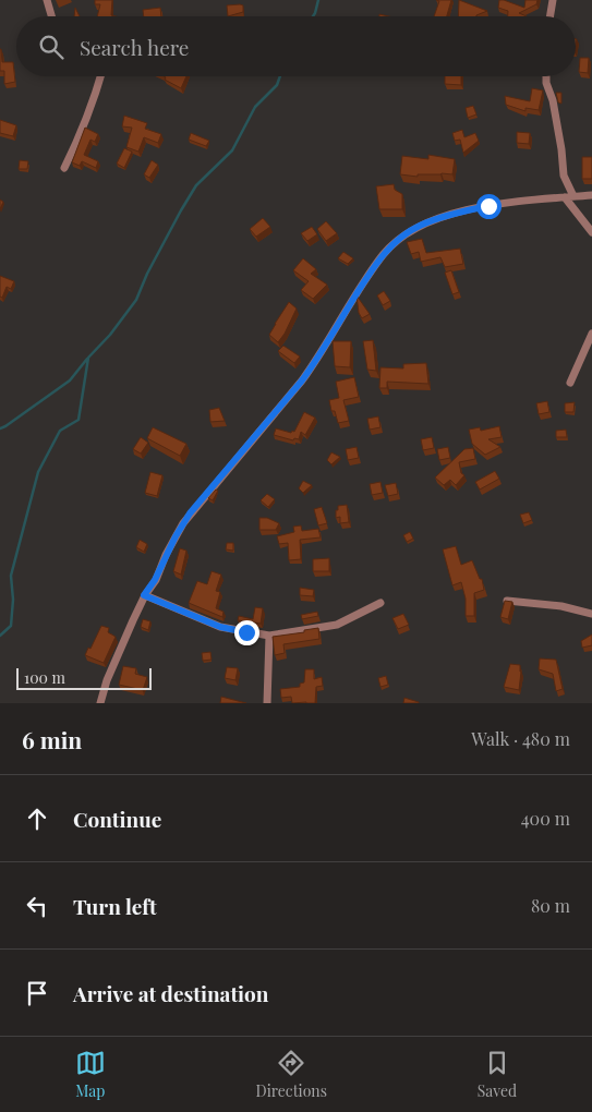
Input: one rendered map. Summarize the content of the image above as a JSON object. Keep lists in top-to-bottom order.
{
  "scale_bar": "100 m",
  "page": {
    "search": "Search here",
    "scale": "100 m",
    "heading": ["6 min", "Walk · 480 m"],
    "list": [
      ["Continue", "400 m"],
      ["Turn left", "80 m"],
      "Arrive at destination"
    ],
    "nav": ["Map", "Directions", "Saved"]
  }
}
